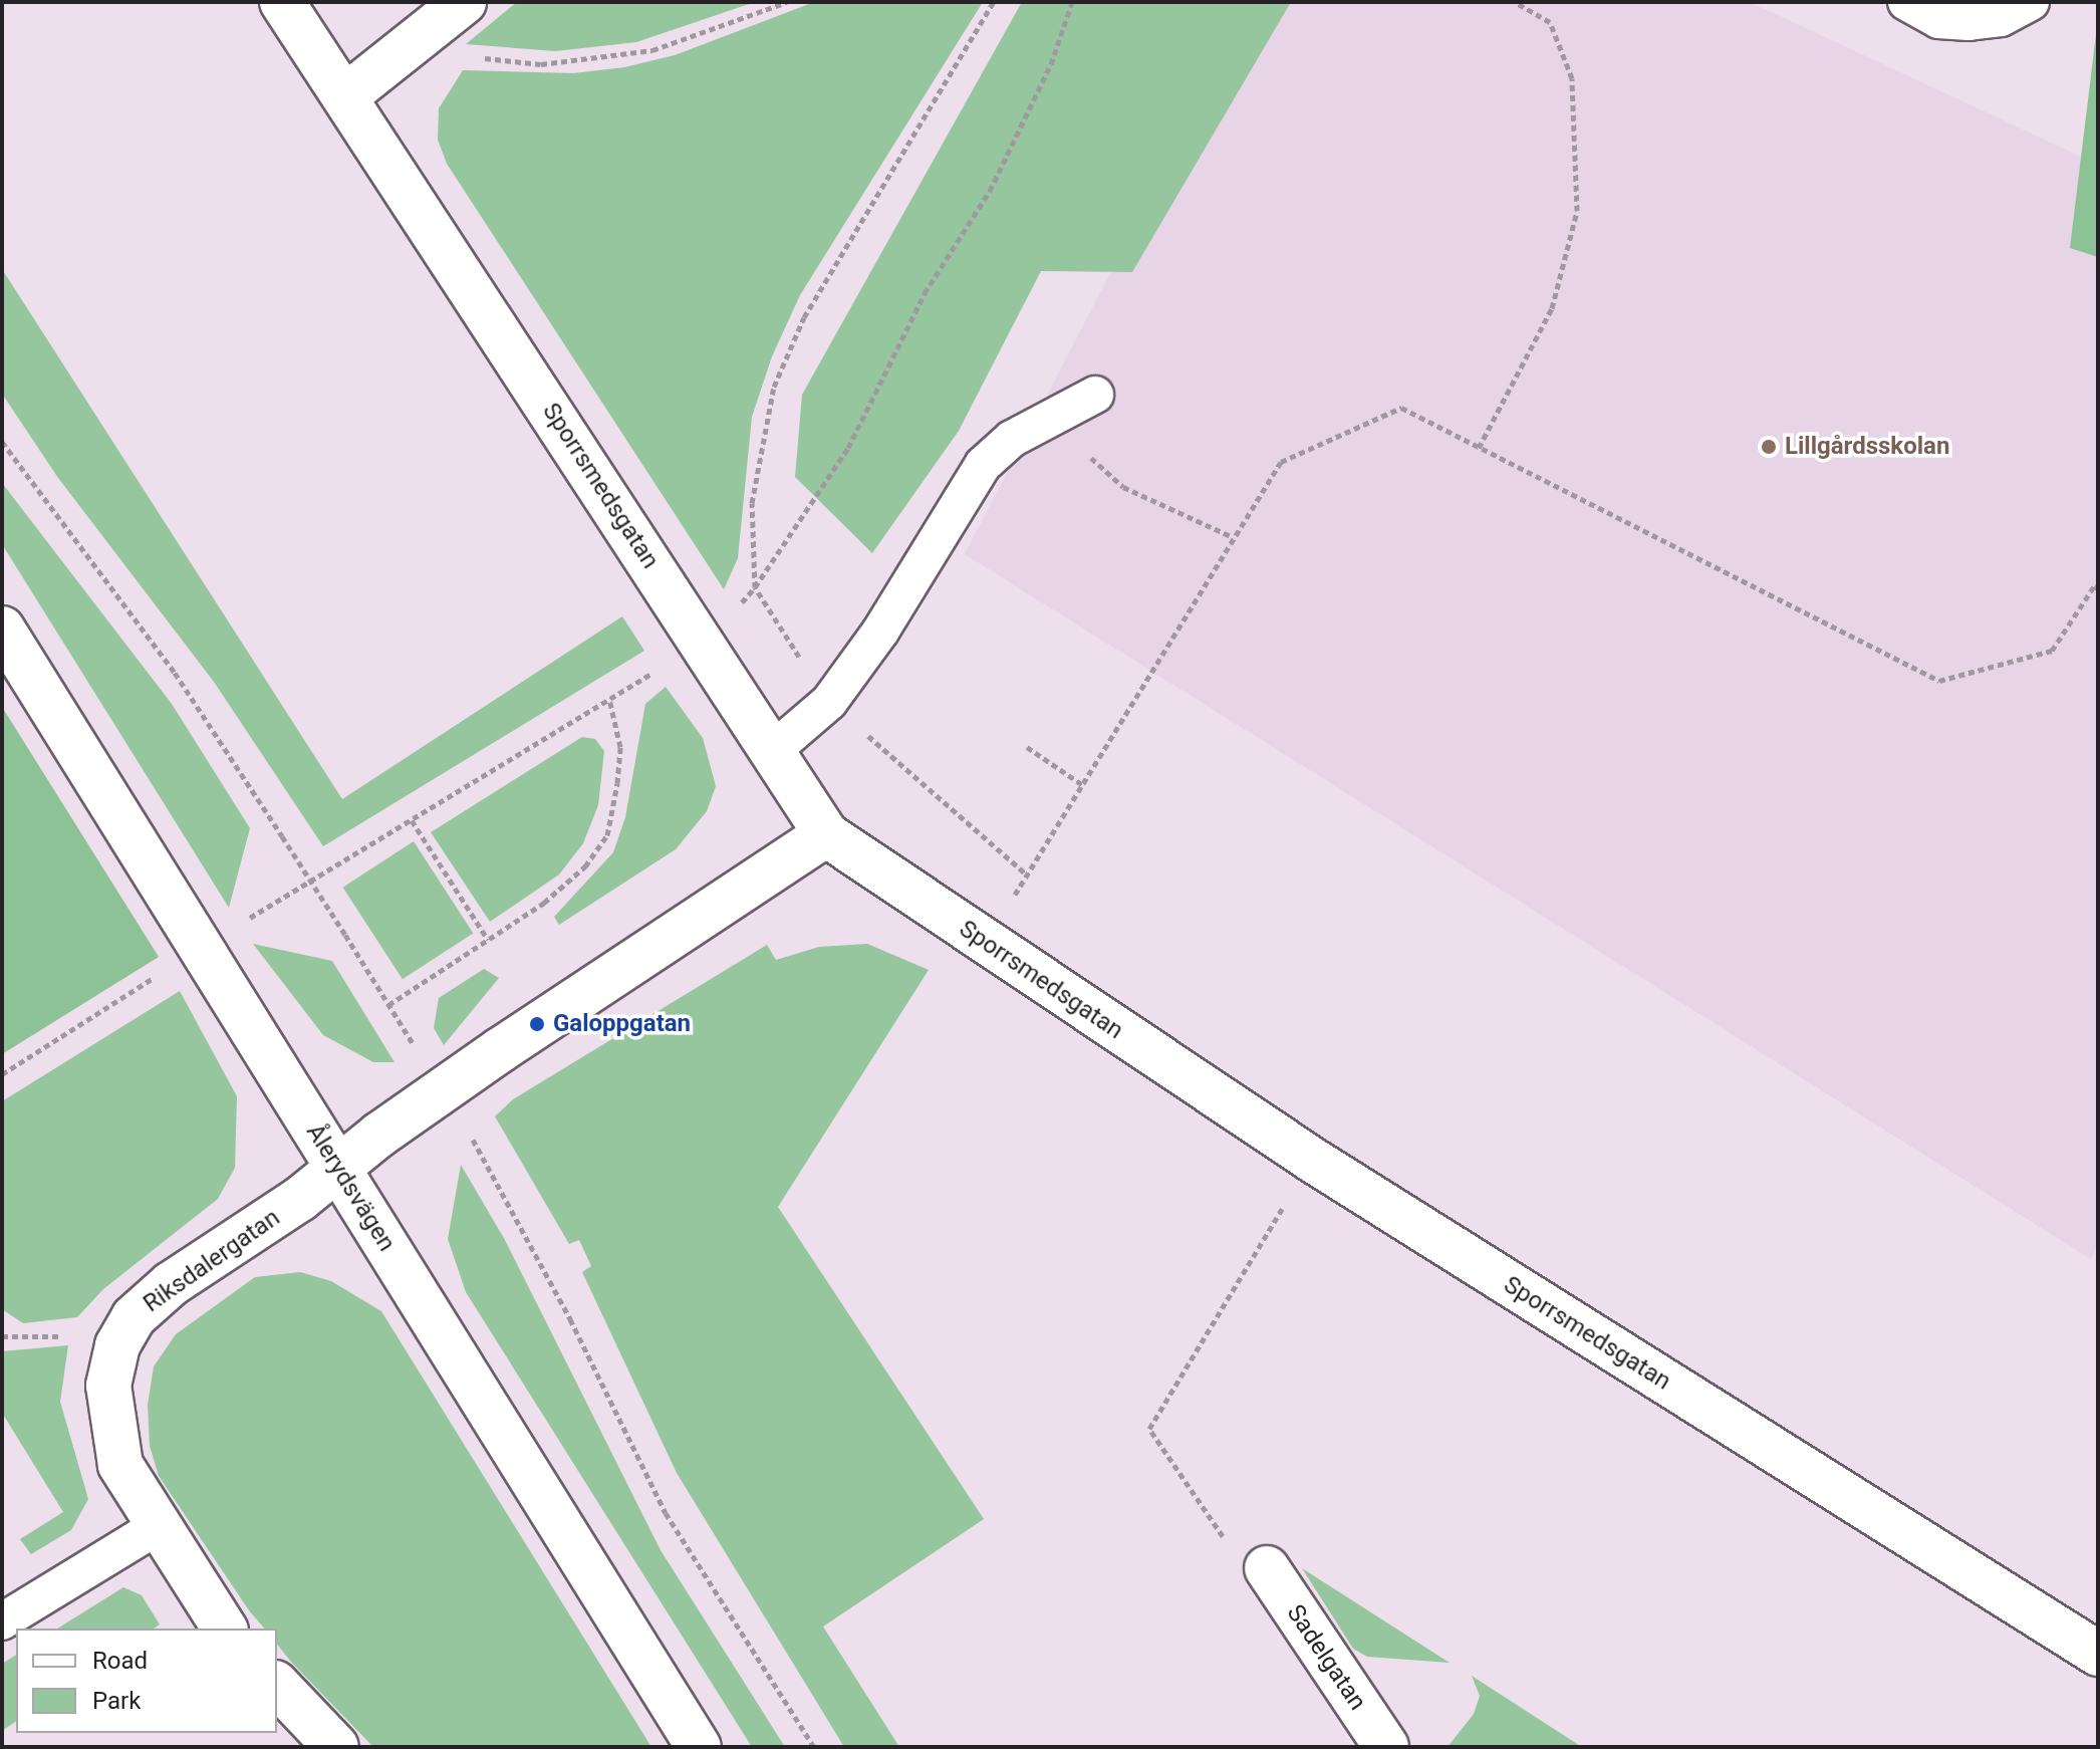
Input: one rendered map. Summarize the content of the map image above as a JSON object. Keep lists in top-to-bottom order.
{
  "streets": {
    "street": [
      "Sporrsmedsgatan",
      "Ålerydsvägen",
      "Riksdalergatan",
      "Sadelgatan"
    ]
  },
  "crossings": [
    ["Ålerydsvägen", "Riksdalergatan"]
  ],
  "places": ["Lillgårdsskolan", "Galoppgatan"],
  "legend": ["Road", "Park"]
}
